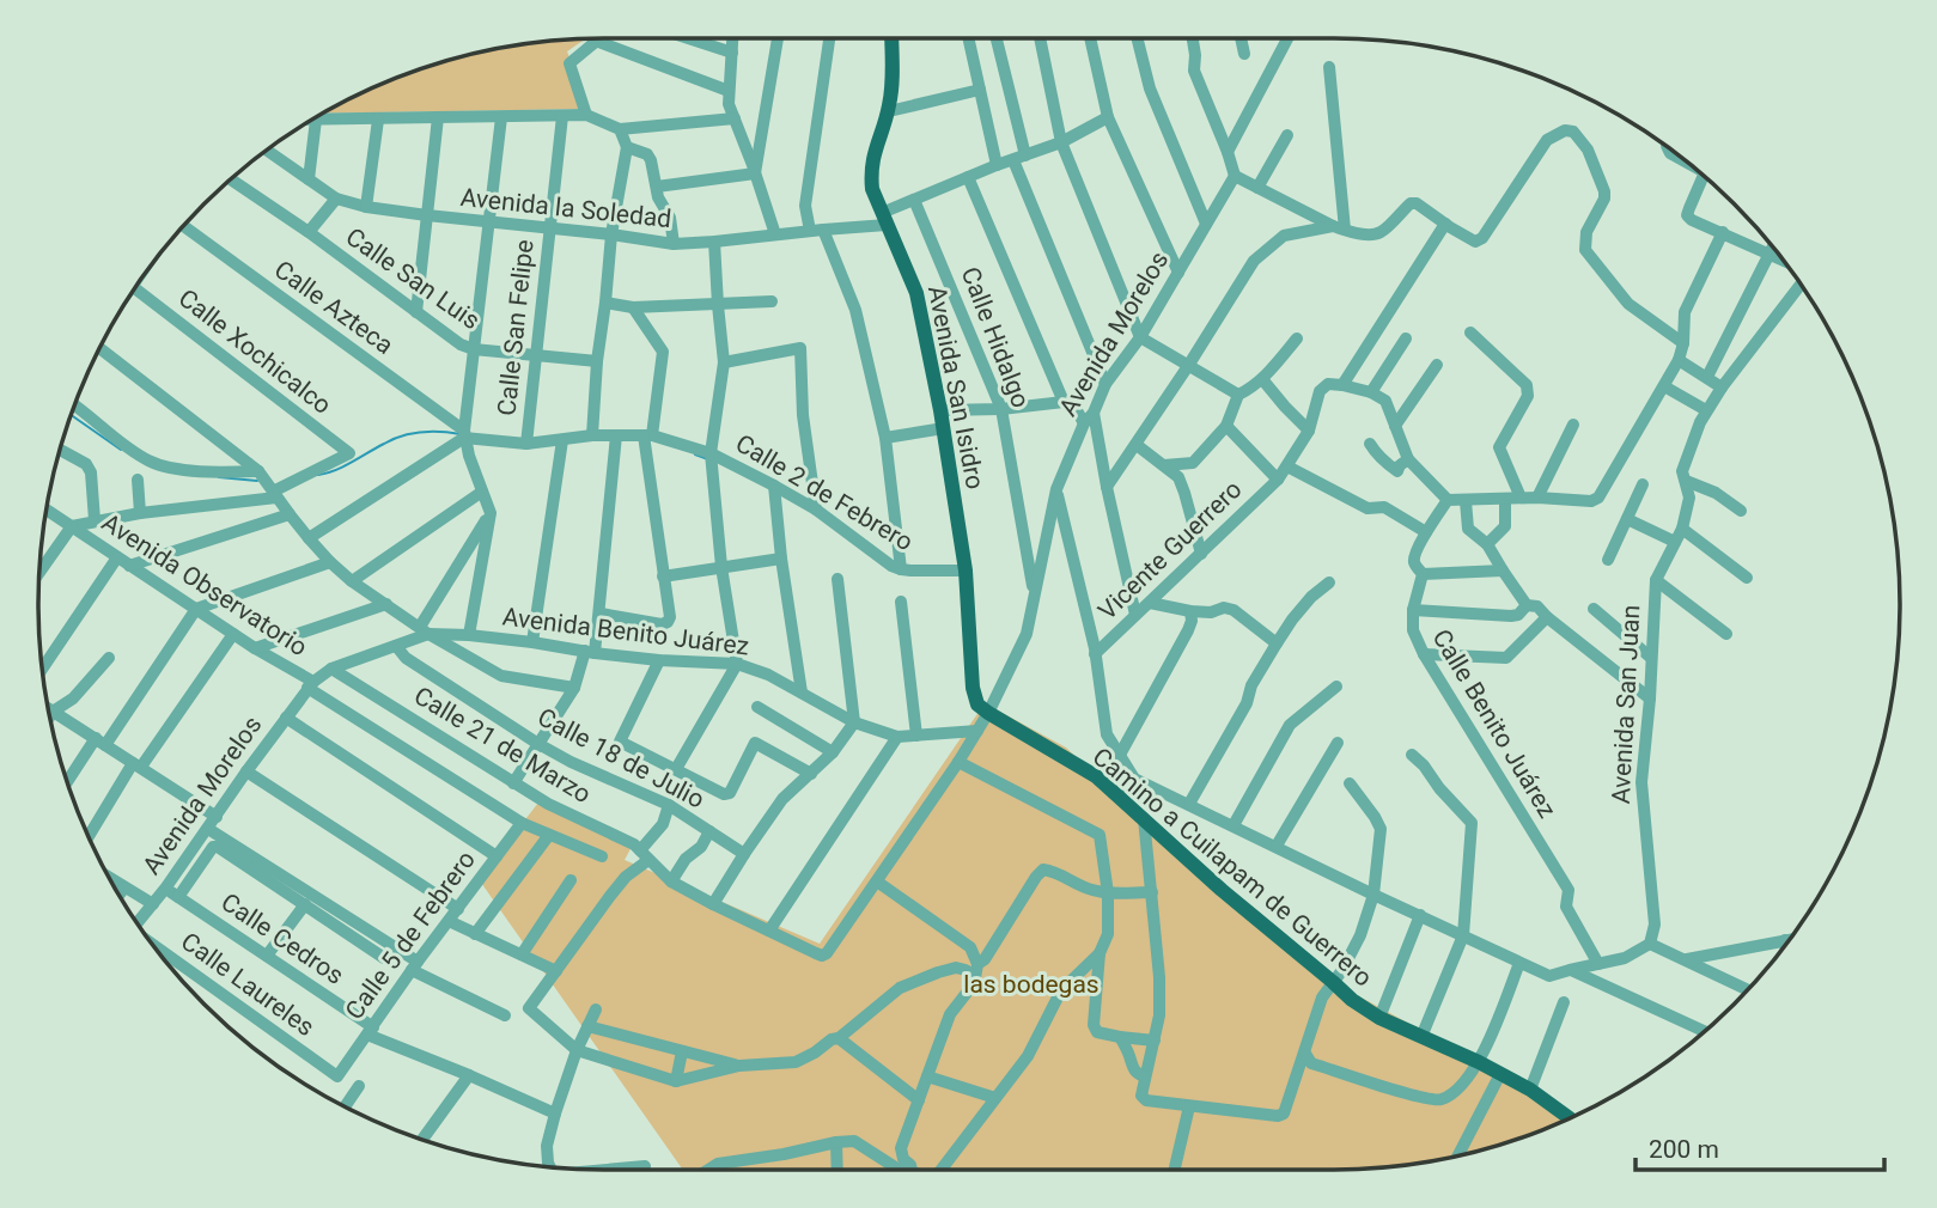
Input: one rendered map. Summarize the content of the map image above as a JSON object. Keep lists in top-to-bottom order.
{
  "streets": {
    "main road": ["Avenida San Isidro", "Camino a Cuilapam de Guerrero"],
    "street": [
      "Avenida la Soledad",
      "Calle San Luis",
      "Calle Azteca",
      "Calle San Felipe",
      "Avenida Morelos",
      "Calle Hidalgo",
      "Calle Xochicalco",
      "Calle 2 de Febrero",
      "Vicente Guerrero",
      "Avenida Observatorio",
      "Avenida Benito Juárez",
      "Avenida San Juan",
      "Calle Benito Juárez",
      "Calle 21 de Marzo",
      "Calle 18 de Julio",
      "Calle 5 de Febrero",
      "Calle Cedros",
      "Calle Laureles"
    ]
  },
  "crossings": [
    ["Avenida la Soledad", "Calle San Felipe"],
    ["Avenida la Soledad", "Calle Hidalgo"],
    ["Avenida la Soledad", "Avenida San Isidro"],
    ["Calle San Luis", "Calle San Felipe"],
    ["Calle Azteca", "Calle 2 de Febrero"],
    ["Calle San Felipe", "Calle 2 de Febrero"],
    ["Avenida Morelos", "Calle Hidalgo"],
    ["Avenida Morelos", "Avenida San Isidro"],
    ["Avenida Morelos", "Avenida Observatorio"],
    ["Avenida Morelos", "Avenida Benito Juárez"],
    ["Avenida Morelos", "Calle 21 de Marzo"],
    ["Avenida Morelos", "Camino a Cuilapam de Guerrero"],
    ["Avenida Morelos", "Calle Cedros"],
    ["Avenida San Isidro", "Calle 2 de Febrero"],
    ["Avenida San Isidro", "Camino a Cuilapam de Guerrero"],
    ["Avenida Observatorio", "Avenida Benito Juárez"],
    ["Avenida Observatorio", "Calle 5 de Febrero"],
    ["Avenida Benito Juárez", "Calle 21 de Marzo"],
    ["Avenida Benito Juárez", "Calle 18 de Julio"],
    ["Calle 5 de Febrero", "Calle Cedros"],
    ["Calle 5 de Febrero", "Calle Laureles"]
  ],
  "parks": ["las bodegas"],
  "scale_bar": "200 m"
}
